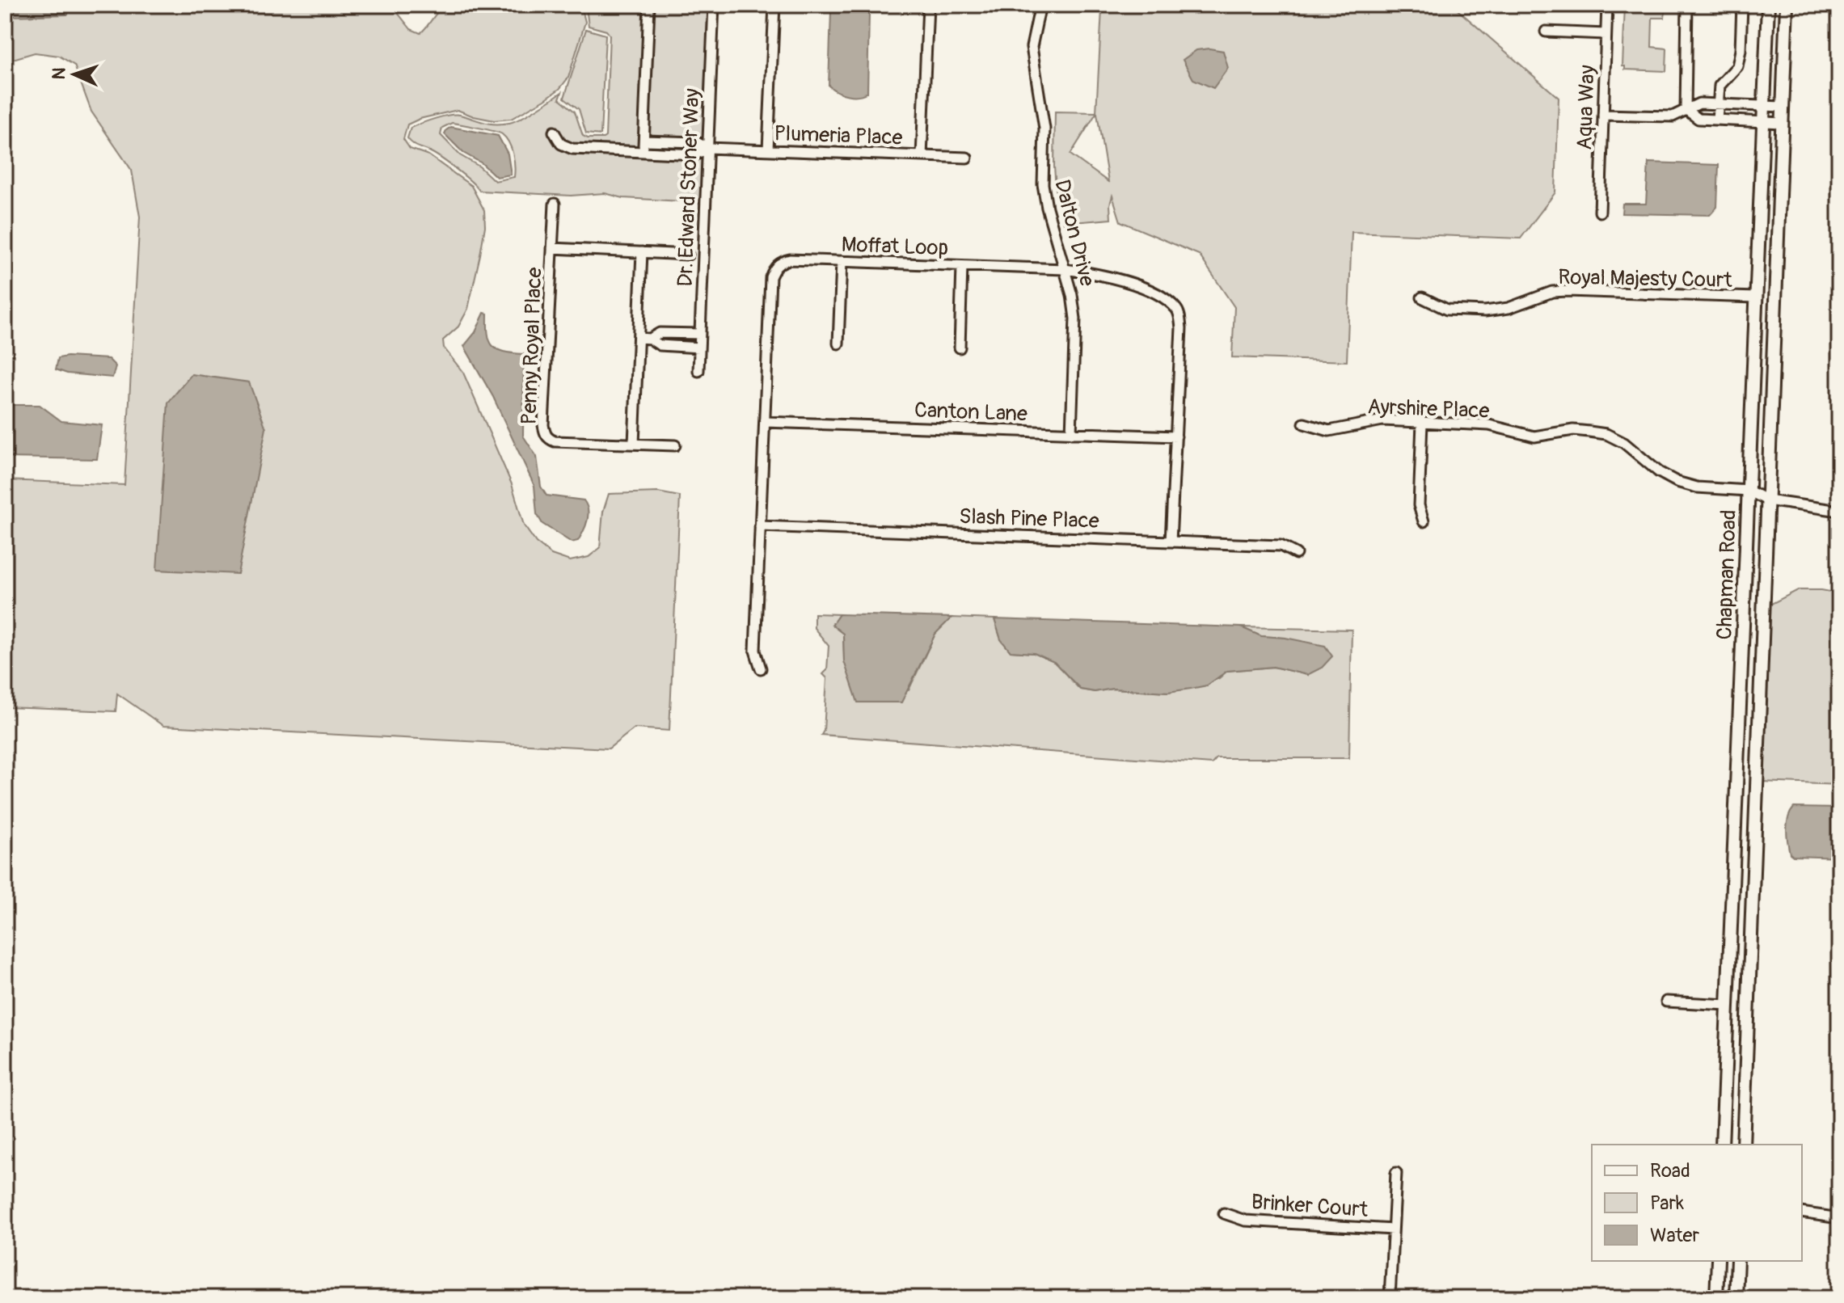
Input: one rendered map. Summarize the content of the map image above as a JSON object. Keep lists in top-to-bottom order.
{
  "streets": {
    "street": [
      "Aqua Way",
      "Plumeria Place",
      "Dr. Edward Stoner Way",
      "Dalton Drive",
      "Moffat Loop",
      "Royal Majesty Court",
      "Penny Royal Place",
      "Ayrshire Place",
      "Canton Lane",
      "Slash Pine Place",
      "Chapman Road",
      "Brinker Court"
    ]
  },
  "crossings": [
    ["Plumeria Place", "Dr. Edward Stoner Way"],
    ["Dalton Drive", "Moffat Loop"],
    ["Dalton Drive", "Canton Lane"],
    ["Moffat Loop", "Canton Lane"],
    ["Moffat Loop", "Slash Pine Place"],
    ["Royal Majesty Court", "Chapman Road"],
    ["Ayrshire Place", "Chapman Road"]
  ],
  "legend": ["Road", "Park", "Water"],
  "north": "left"
}
